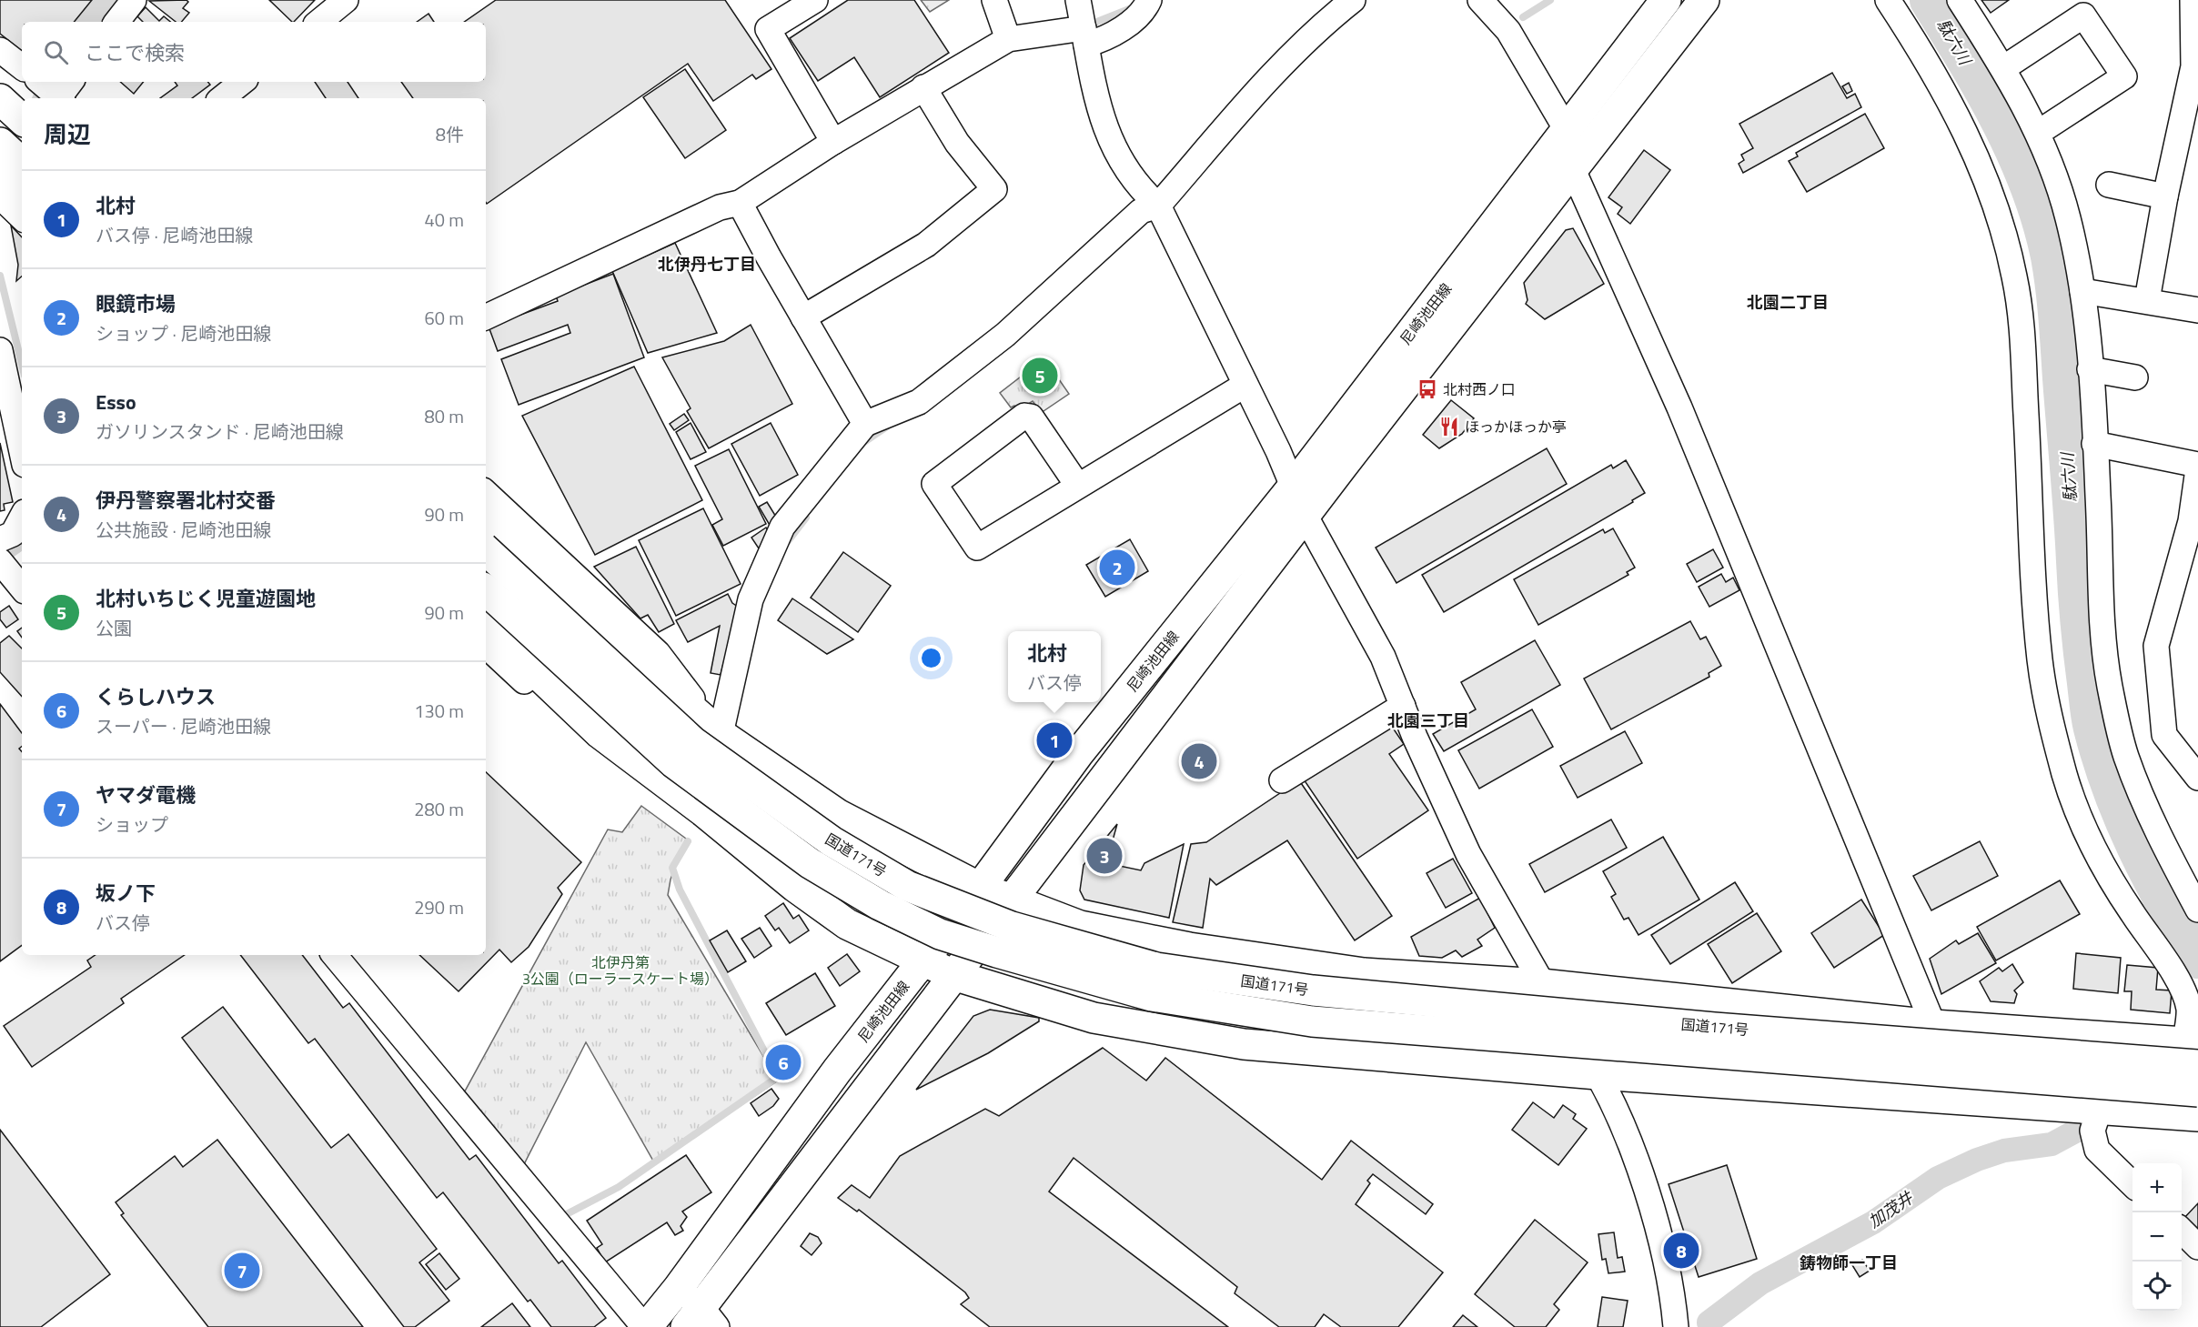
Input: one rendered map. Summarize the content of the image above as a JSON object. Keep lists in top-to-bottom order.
{
  "streets": {
    "main road": ["尼崎池田線", "国道171号"]
  },
  "districts": [
    "北伊丹七丁目",
    "北園二丁目",
    "北園三丁目",
    "鋳物師一丁目"
  ],
  "water": ["駄六川", "加茂井"],
  "parks": ["北伊丹第 3公園（ローラースケート場）"],
  "places": {
    "bus stop": ["北村西ノ口"],
    "restaurant": ["ほっかほっか亭"]
  },
  "page": {
    "search": "ここで検索",
    "heading": ["周辺", "8件"],
    "list": [
      {
        "mark": "1",
        "name": "北村",
        "note": "バス停 · 尼崎池田線",
        "value": "40 m"
      },
      {
        "mark": "2",
        "name": "眼鏡市場",
        "note": "ショップ · 尼崎池田線",
        "value": "60 m"
      },
      {
        "mark": "3",
        "name": "Esso",
        "note": "ガソリンスタンド · 尼崎池田線",
        "value": "80 m"
      },
      {
        "mark": "4",
        "name": "伊丹警察署北村交番",
        "note": "公共施設 · 尼崎池田線",
        "value": "90 m"
      },
      {
        "mark": "5",
        "name": "北村いちじく児童遊園地",
        "note": "公園",
        "value": "90 m"
      },
      {
        "mark": "6",
        "name": "くらしハウス",
        "note": "スーパー · 尼崎池田線",
        "value": "130 m"
      },
      {
        "mark": "7",
        "name": "ヤマダ電機",
        "note": "ショップ",
        "value": "280 m"
      },
      {
        "mark": "8",
        "name": "坂ノ下",
        "note": "バス停",
        "value": "290 m"
      }
    ],
    "pins": [
      "5",
      "2",
      "1",
      "4",
      "3",
      "6",
      "8",
      "7"
    ],
    "popup": ["北村", "バス停"],
    "map_buttons": ["+", "−"]
  }
}
